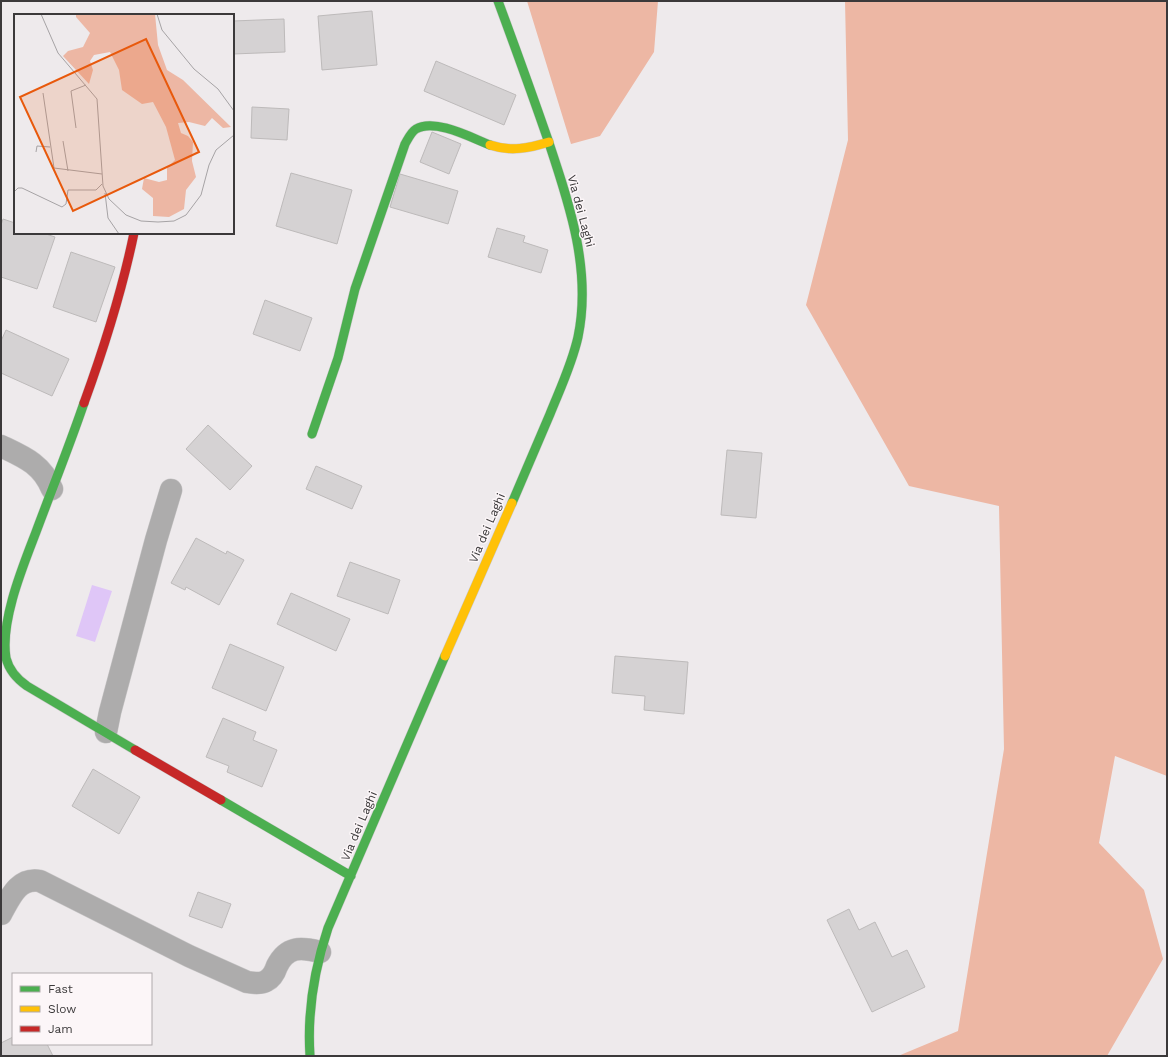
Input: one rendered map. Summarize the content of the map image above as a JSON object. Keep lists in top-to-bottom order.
{
  "streets": {
    "street": ["Via dei Laghi"]
  },
  "legend": ["Fast", "Slow", "Jam"]
}
